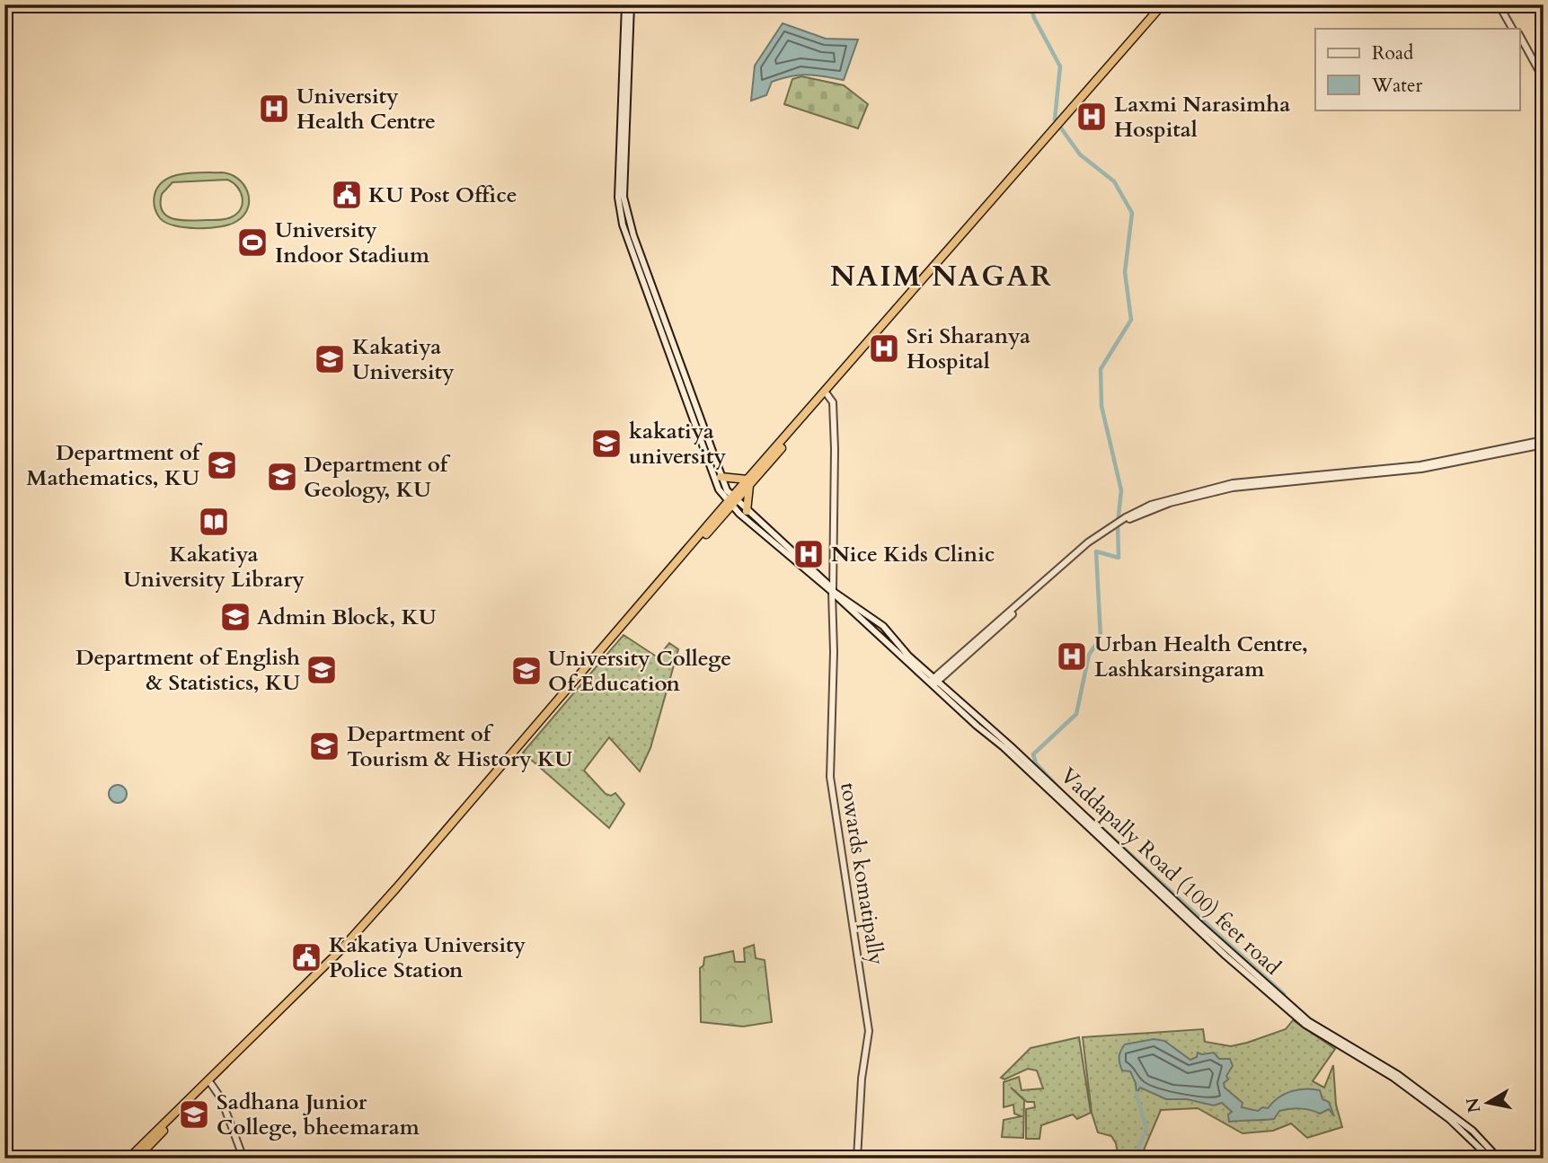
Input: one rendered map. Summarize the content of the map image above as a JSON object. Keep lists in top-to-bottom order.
{
  "streets": {
    "main road": ["Vaddapally Road (100) feet road", "towards komatipally"]
  },
  "districts": ["NAIM NAGAR"],
  "places": {
    "hospital": [
      "University Health Centre",
      "Laxmi Narasimha Hospital",
      "Sri Sharanya Hospital",
      "Nice Kids Clinic",
      "Urban Health Centre, Lashkarsingaram"
    ],
    "public building": ["KU Post Office", "Kakatiya University Police Station"],
    "sports": ["University Indoor Stadium"],
    "school or university": [
      "Kakatiya University",
      "kakatiya university",
      "Department of Mathematics, KU",
      "Department of Geology, KU",
      "Admin Block, KU",
      "Department of English & Statistics, KU",
      "University College Of Education",
      "Department of Tourism & History KU",
      "Sadhana Junior College, bheemaram"
    ],
    "library": ["Kakatiya University Library"]
  },
  "legend": ["Road", "Water"],
  "north": "left"
}
